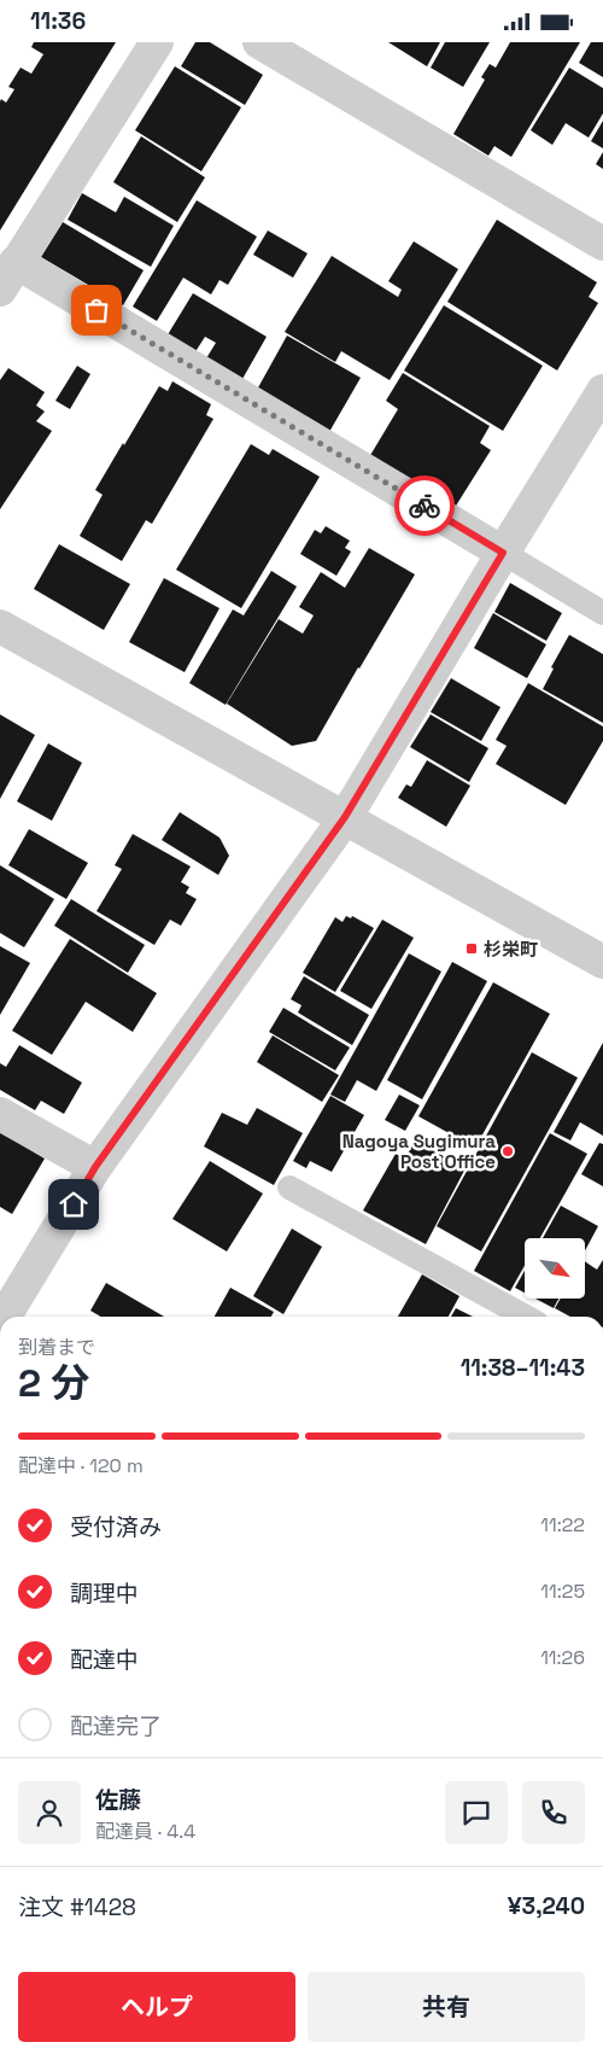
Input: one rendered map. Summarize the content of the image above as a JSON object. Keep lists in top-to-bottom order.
{
  "places": {
    "transit": ["杉栄町"],
    "other": ["Nagoya Sugimura Post Office"]
  },
  "north": "bottom right",
  "page": {
    "status": "11:36",
    "heading": ["2 分", "到着まで", "11:38–11:43"],
    "panel": [
      "佐藤",
      "配達員 · 4.4",
      "注文 #1428",
      "¥3,240"
    ],
    "bar": "配達中 · 120 m",
    "list": [
      ["受付済み", "11:22"],
      ["調理中", "11:25"],
      ["配達中", "11:26"],
      "配達完了"
    ],
    "buttons": ["ヘルプ", "共有"]
  }
}
